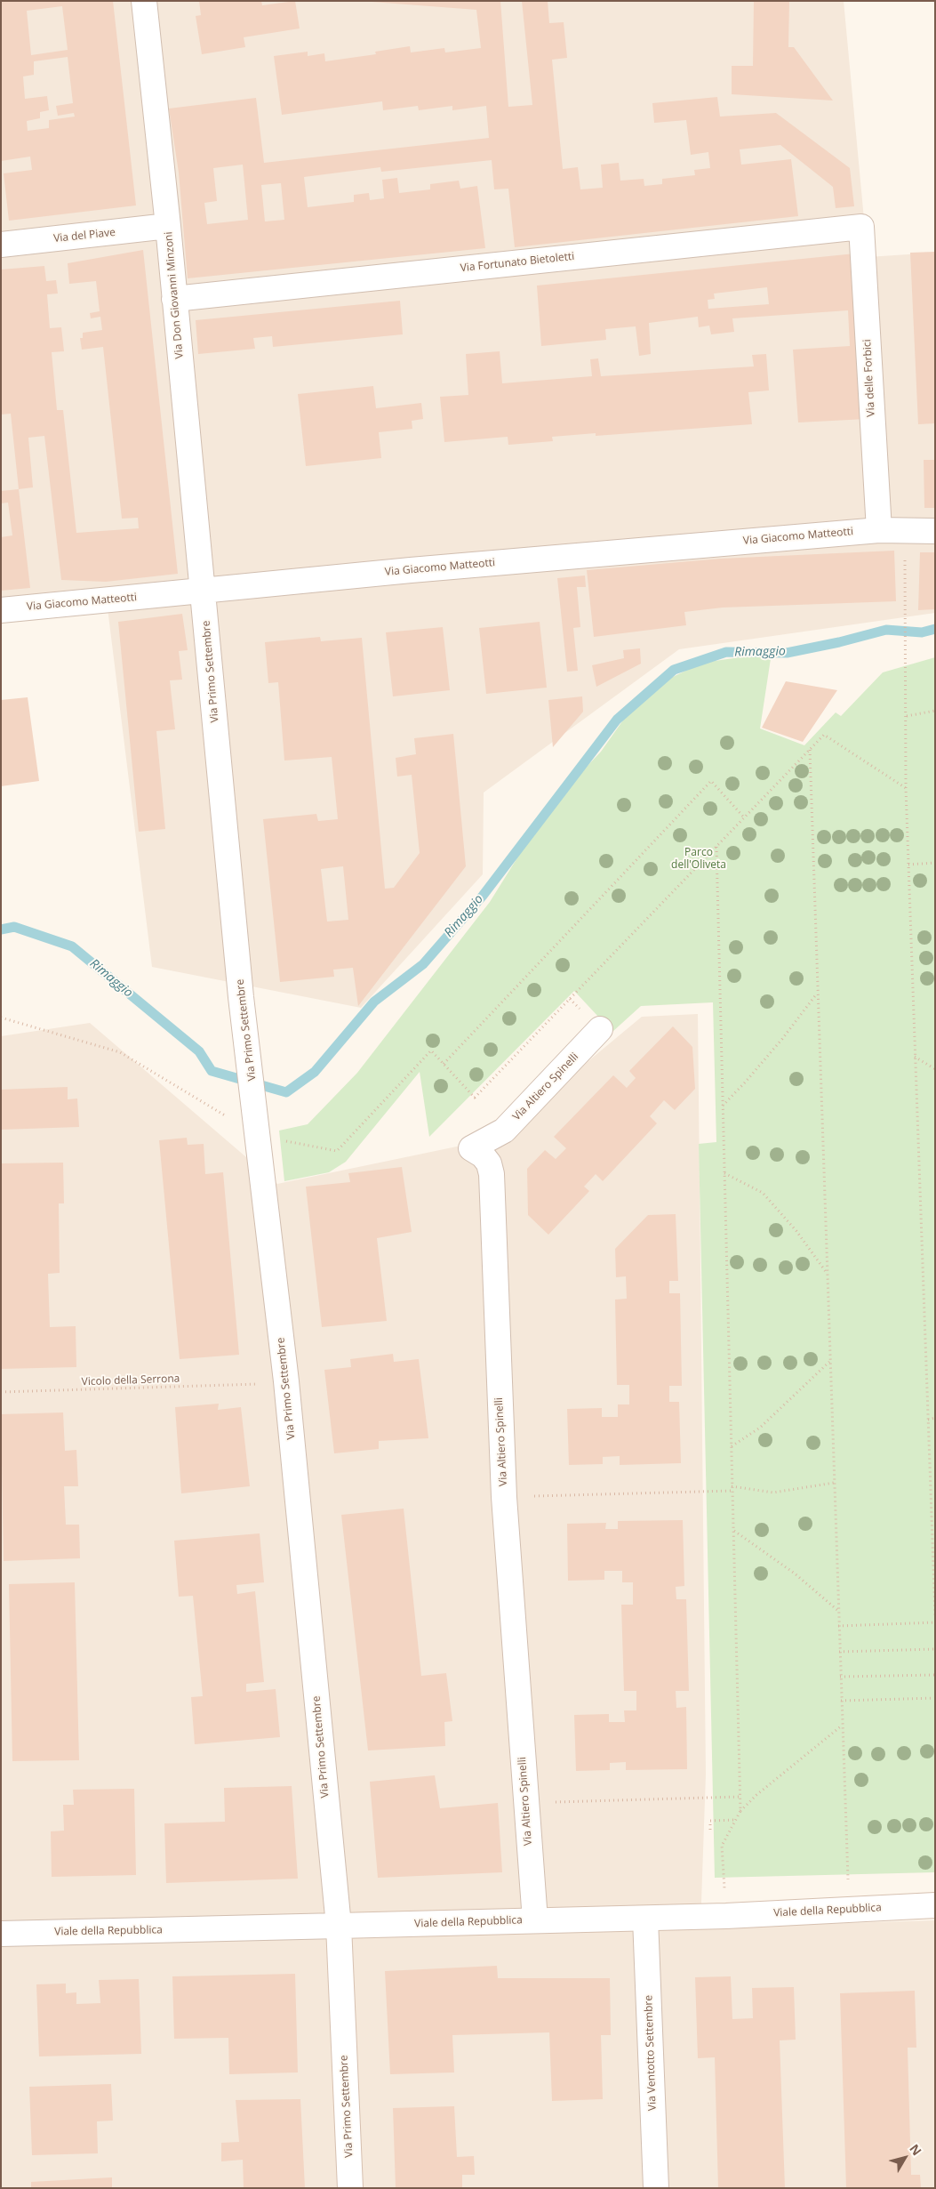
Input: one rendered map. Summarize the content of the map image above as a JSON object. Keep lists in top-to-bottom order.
{
  "streets": {
    "street": [
      "Via del Piave",
      "Via Fortunato Bietoletti",
      "Via Don Giovanni Minzoni",
      "Via delle Forbici",
      "Via Giacomo Matteotti",
      "Via Primo Settembre",
      "Via Altiero Spinelli",
      "Viale della Repubblica",
      "Via Ventotto Settembre"
    ],
    "path": ["Vicolo della Serrona"]
  },
  "crossings": [
    ["Via del Piave", "Via Don Giovanni Minzoni"],
    ["Via Fortunato Bietoletti", "Via Don Giovanni Minzoni"],
    ["Via Fortunato Bietoletti", "Via delle Forbici"],
    ["Via Don Giovanni Minzoni", "Via Giacomo Matteotti"],
    ["Via Don Giovanni Minzoni", "Via Primo Settembre"],
    ["Via delle Forbici", "Via Giacomo Matteotti"],
    ["Via Giacomo Matteotti", "Via Primo Settembre"],
    ["Via Primo Settembre", "Viale della Repubblica"],
    ["Via Altiero Spinelli", "Viale della Repubblica"],
    ["Viale della Repubblica", "Via Ventotto Settembre"]
  ],
  "water": ["Rimaggio"],
  "parks": ["Parco dell'Oliveta"],
  "north": "top right"
}
